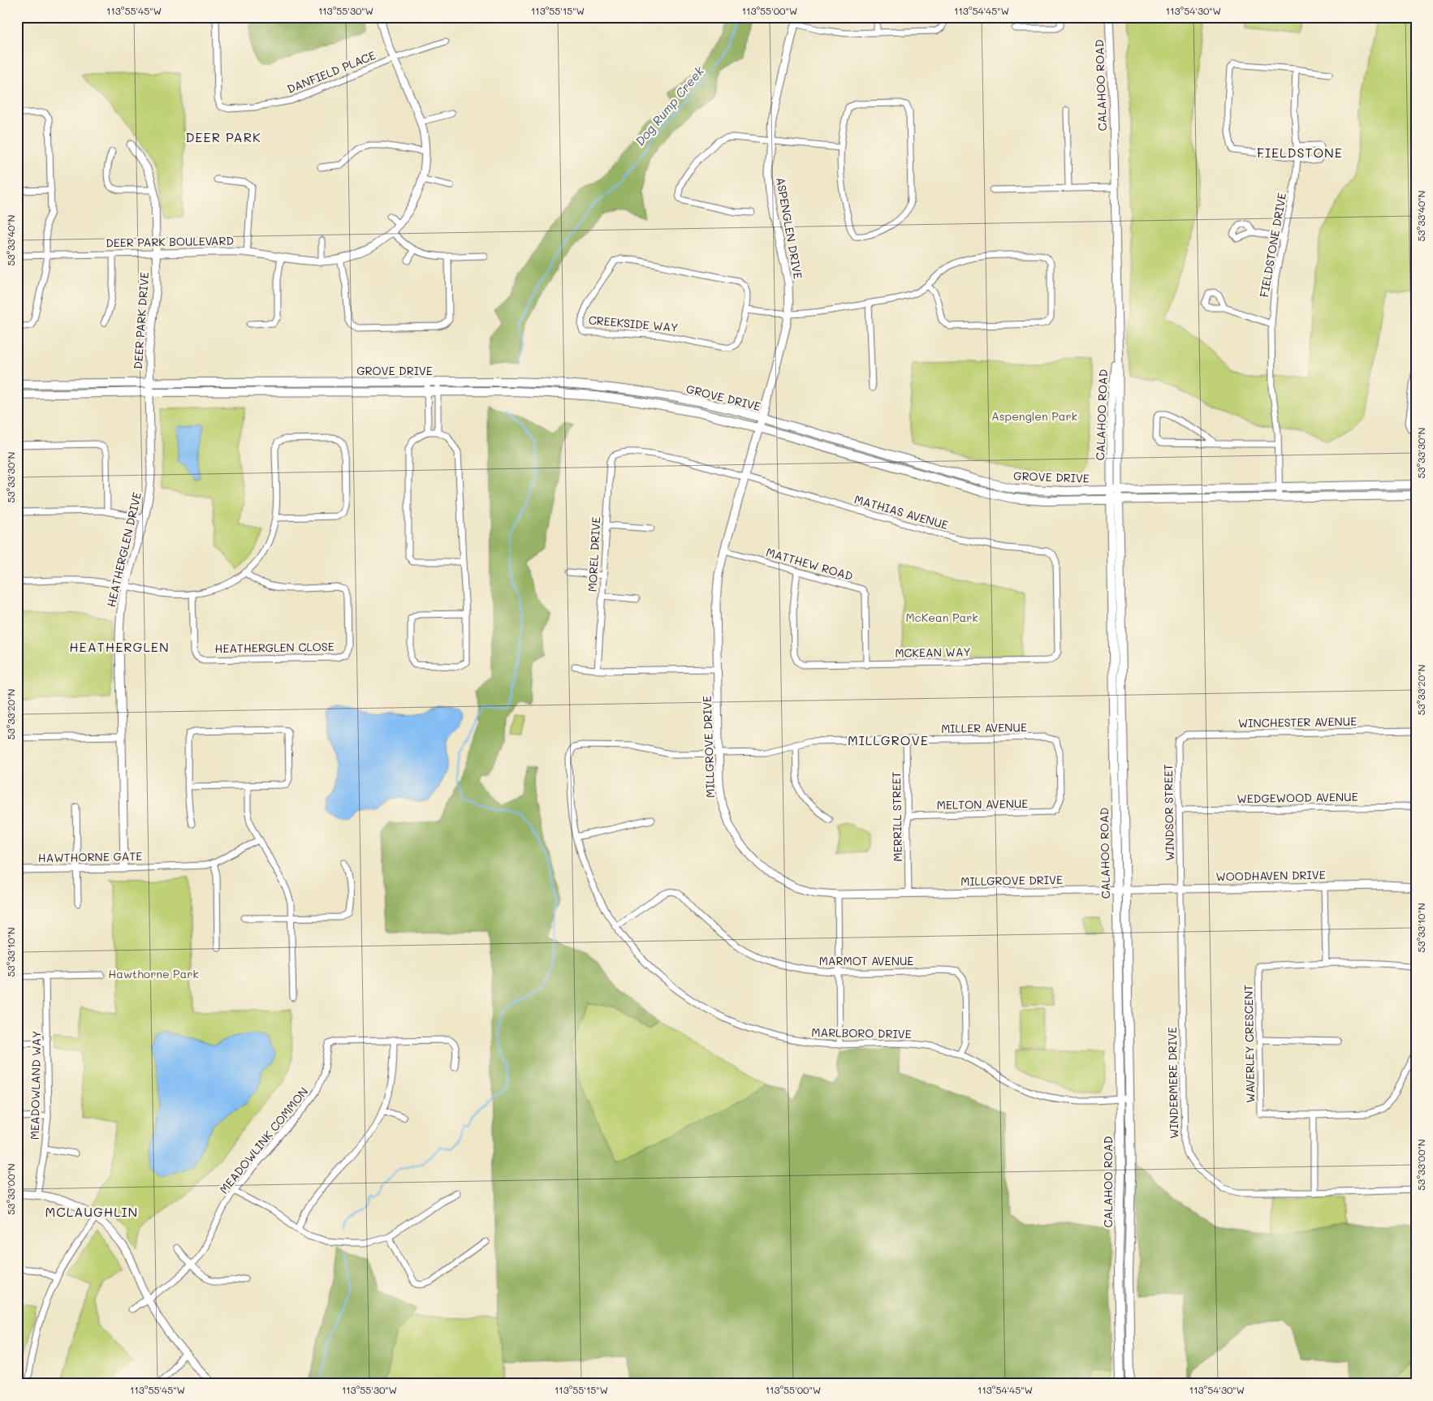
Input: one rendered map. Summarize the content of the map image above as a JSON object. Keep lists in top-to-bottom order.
{
  "streets": {
    "main road": ["CALAHOO ROAD", "GROVE DRIVE"],
    "street": [
      "DANFIELD PLACE",
      "ASPENGLEN DRIVE",
      "DEER PARK BOULEVARD",
      "FIELDSTONE DRIVE",
      "DEER PARK DRIVE",
      "CREEKSIDE WAY",
      "MATHIAS AVENUE",
      "HEATHERGLEN DRIVE",
      "MOREL DRIVE",
      "MATTHEW ROAD",
      "HEATHERGLEN CLOSE",
      "MCKEAN WAY",
      "WINCHESTER AVENUE",
      "MILLER AVENUE",
      "MILLGROVE DRIVE",
      "WEDGEWOOD AVENUE",
      "MELTON AVENUE",
      "WINDSOR STREET",
      "MERRILL STREET",
      "HAWTHORNE GATE",
      "WOODHAVEN DRIVE",
      "MARMOT AVENUE",
      "MARLBORO DRIVE",
      "WAVERLEY CRESCENT",
      "WINDERMERE DRIVE",
      "MEADOWLAND WAY",
      "MEADOWLINK COMMON"
    ]
  },
  "crossings": [
    ["DANFIELD PLACE", "DEER PARK BOULEVARD"],
    ["CALAHOO ROAD", "GROVE DRIVE"],
    ["CALAHOO ROAD", "MILLGROVE DRIVE"],
    ["CALAHOO ROAD", "WOODHAVEN DRIVE"],
    ["CALAHOO ROAD", "MARLBORO DRIVE"],
    ["ASPENGLEN DRIVE", "GROVE DRIVE"],
    ["ASPENGLEN DRIVE", "MILLGROVE DRIVE"],
    ["DEER PARK BOULEVARD", "DEER PARK DRIVE"],
    ["FIELDSTONE DRIVE", "GROVE DRIVE"],
    ["DEER PARK DRIVE", "GROVE DRIVE"],
    ["DEER PARK DRIVE", "HEATHERGLEN DRIVE"],
    ["GROVE DRIVE", "HEATHERGLEN DRIVE"],
    ["GROVE DRIVE", "MILLGROVE DRIVE"],
    ["MATHIAS AVENUE", "MOREL DRIVE"],
    ["MATHIAS AVENUE", "MCKEAN WAY"],
    ["MATHIAS AVENUE", "MILLGROVE DRIVE"],
    ["HEATHERGLEN DRIVE", "HAWTHORNE GATE"],
    ["MOREL DRIVE", "MILLGROVE DRIVE"],
    ["MATTHEW ROAD", "MCKEAN WAY"],
    ["MATTHEW ROAD", "MILLGROVE DRIVE"],
    ["WINCHESTER AVENUE", "WINDSOR STREET"],
    ["MILLER AVENUE", "MILLGROVE DRIVE"],
    ["MILLER AVENUE", "MELTON AVENUE"],
    ["MILLER AVENUE", "MERRILL STREET"],
    ["MILLER AVENUE", "MARLBORO DRIVE"],
    ["MILLGROVE DRIVE", "MERRILL STREET"],
    ["MILLGROVE DRIVE", "WOODHAVEN DRIVE"],
    ["WEDGEWOOD AVENUE", "WINDSOR STREET"],
    ["MELTON AVENUE", "MERRILL STREET"],
    ["WINDSOR STREET", "WOODHAVEN DRIVE"],
    ["WINDSOR STREET", "WINDERMERE DRIVE"],
    ["WOODHAVEN DRIVE", "WINDERMERE DRIVE"],
    ["MARMOT AVENUE", "MARLBORO DRIVE"]
  ],
  "districts": [
    "DEER PARK",
    "FIELDSTONE",
    "HEATHERGLEN",
    "MILLGROVE",
    "MCLAUGHLIN"
  ],
  "water": ["Dog Rump Creek"],
  "parks": ["Aspenglen Park", "McKean Park", "Hawthorne Park"],
  "coordinates": [
    "113°55'45\"W",
    "113°55'30\"W",
    "113°55'15\"W",
    "113°55'00\"W",
    "113°54'45\"W",
    "113°54'30\"W",
    "53°33'40\"N",
    "53°33'30\"N",
    "53°33'20\"N",
    "53°33'10\"N",
    "53°33'00\"N"
  ]
}
